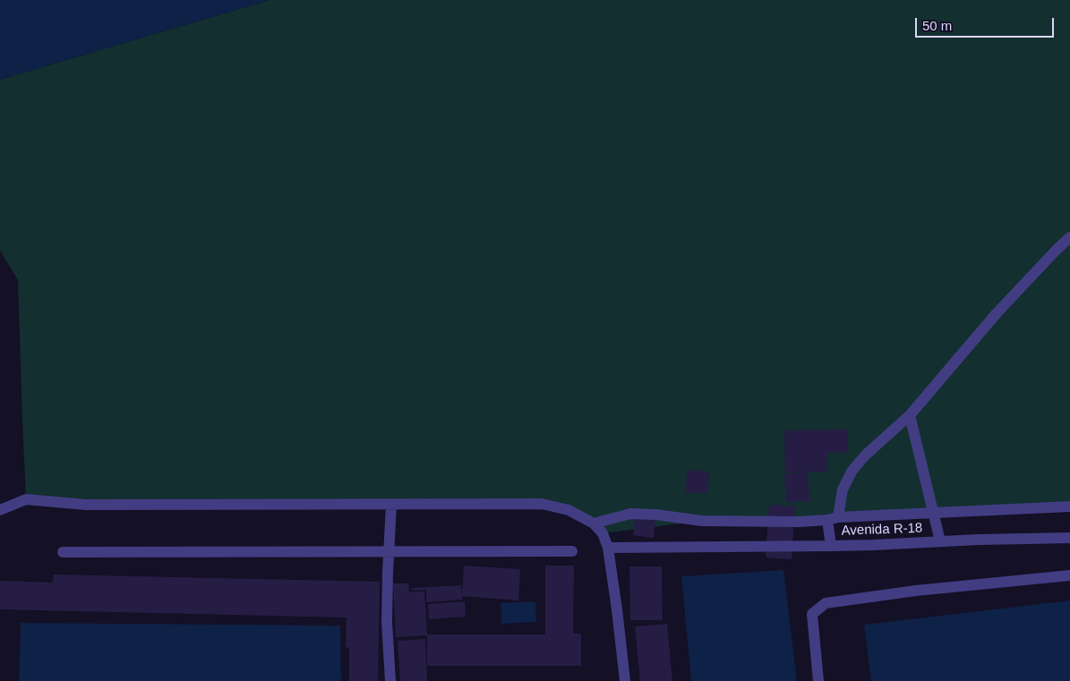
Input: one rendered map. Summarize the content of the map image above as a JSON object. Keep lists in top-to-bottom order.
{
  "streets": {
    "street": ["Avenida R-18"]
  },
  "scale_bar": "50 m"
}
